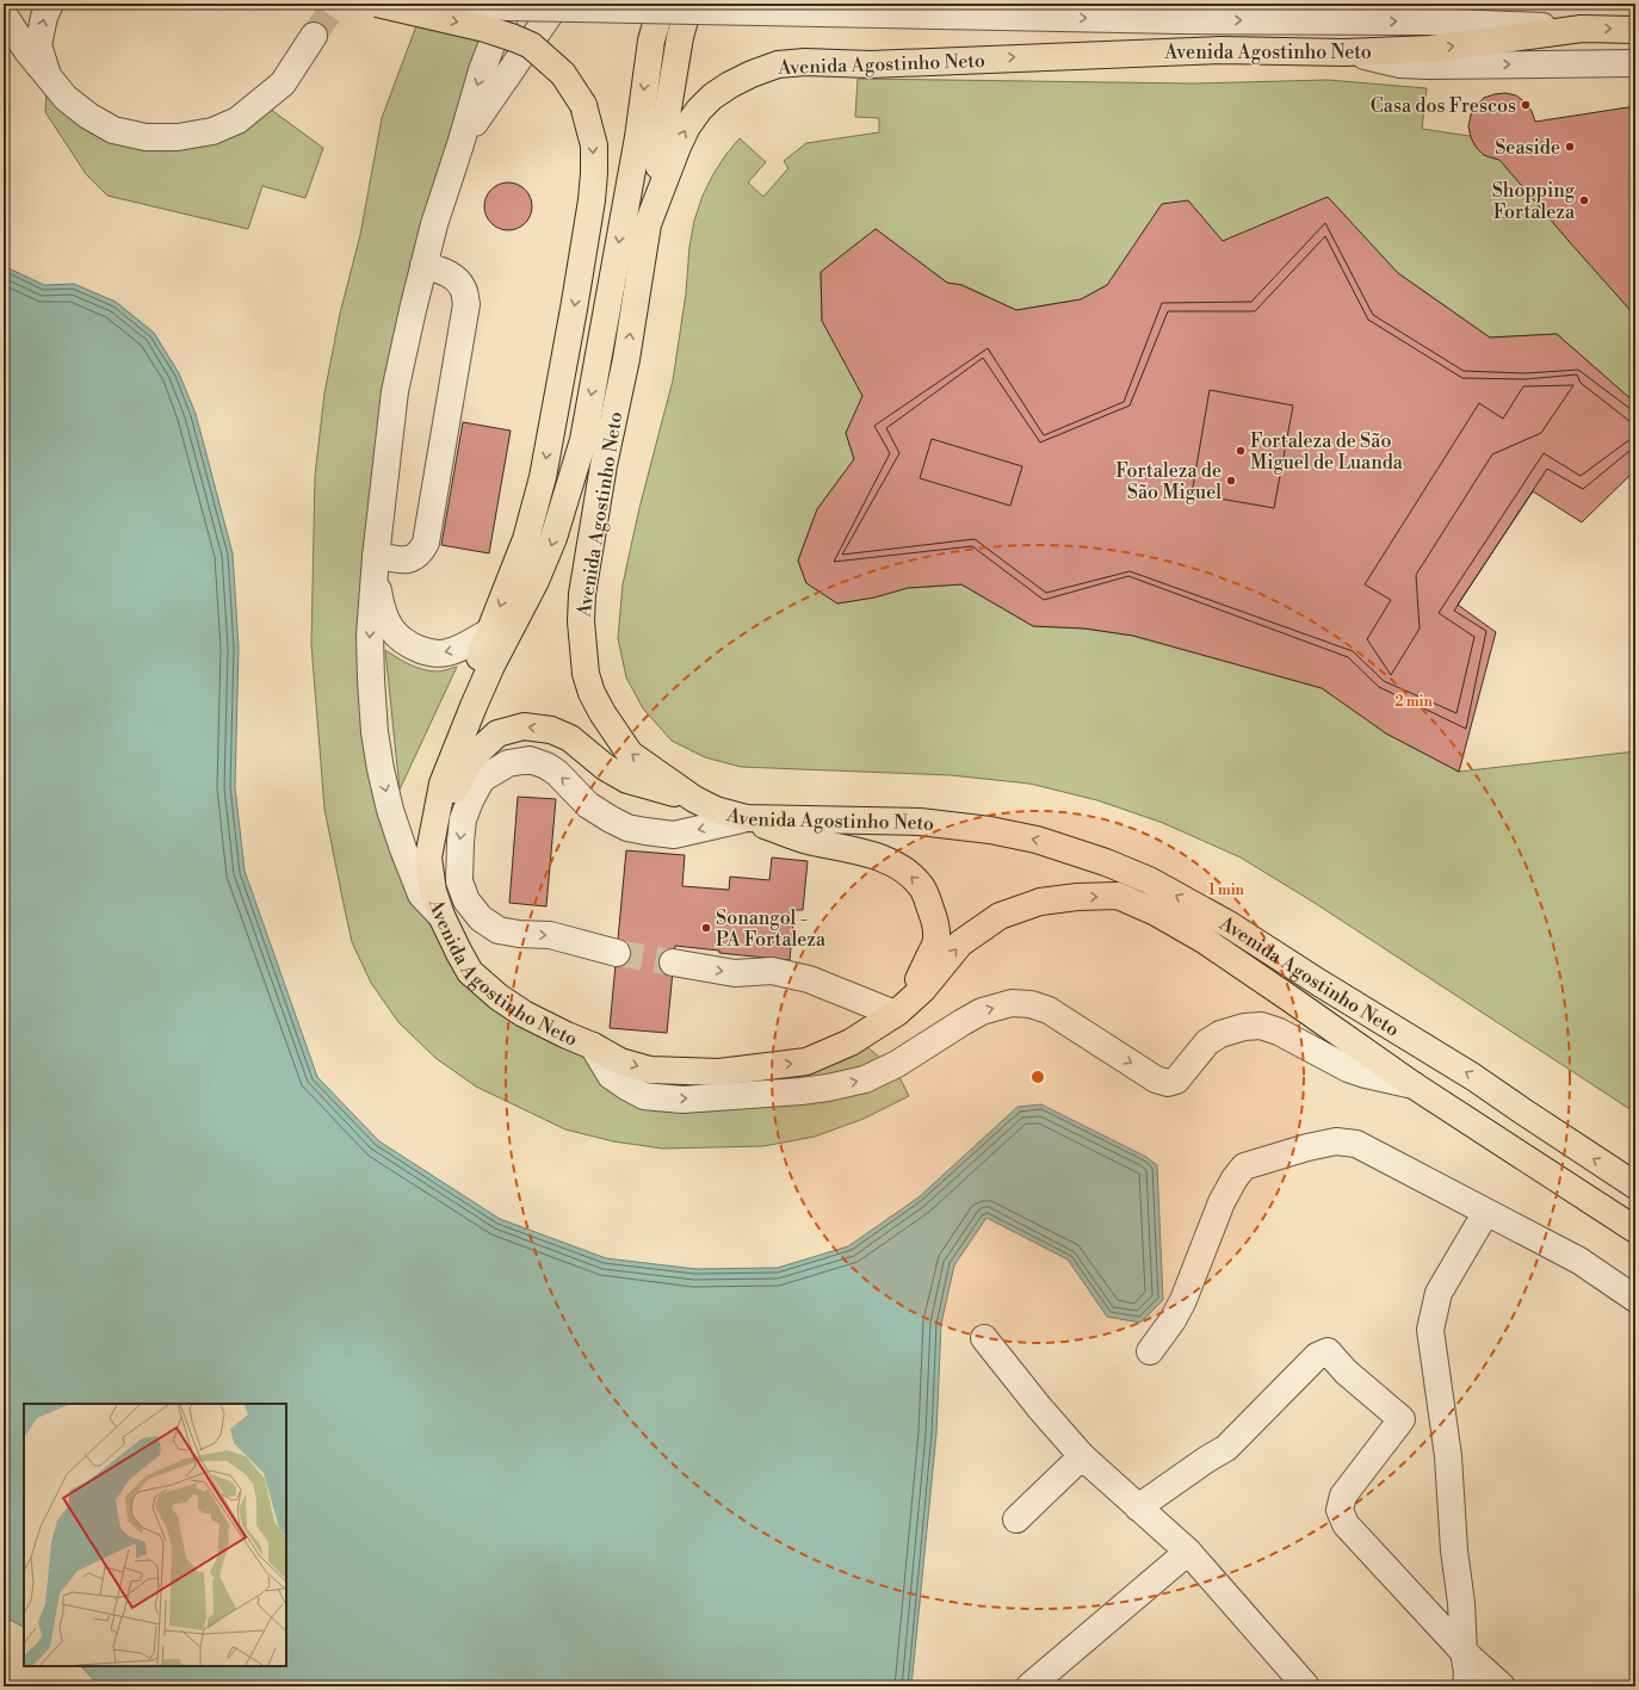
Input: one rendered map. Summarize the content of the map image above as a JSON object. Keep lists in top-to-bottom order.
{
  "streets": {
    "main road": ["Avenida Agostinho Neto"]
  },
  "places": [
    "Casa dos Frescos",
    "Seaside",
    "Shopping Fortaleza",
    "Fortaleza de São Miguel de Luanda",
    "Fortaleza de São Miguel",
    "Sonangol - PA Fortaleza"
  ],
  "rings": ["2 min", "1 min"]
}
